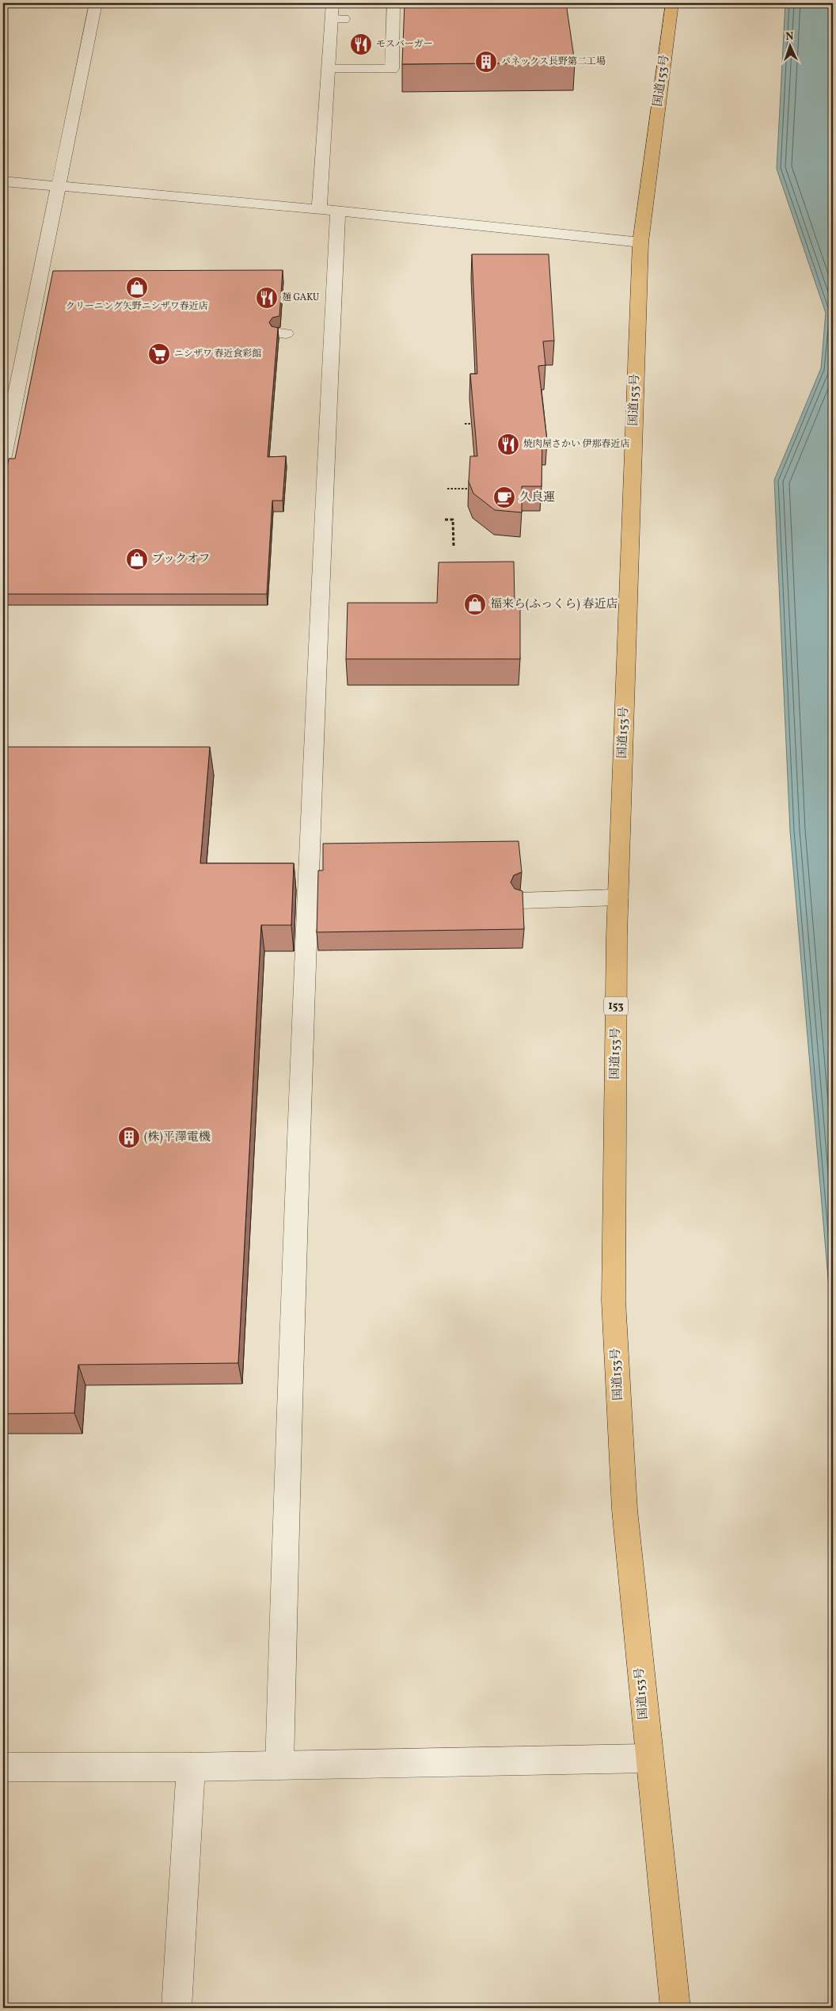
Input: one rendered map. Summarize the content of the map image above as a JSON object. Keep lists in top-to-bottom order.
{
  "streets": {
    "highway": ["国道153号", "153"]
  },
  "places": {
    "restaurant": ["モスバーガー", "麺 GAKU", "焼肉屋さかい 伊那春近店"],
    "building": ["パネックス長野第二工場", "(株)平澤電機"],
    "shop": ["クリーニング矢野ニシザワ春近店", "ブックオフ", "福来ら(ふっくら) 春近店"],
    "supermarket": ["ニシザワ 春近食彩館"],
    "cafe": ["久良運"]
  },
  "north": "top"
}
